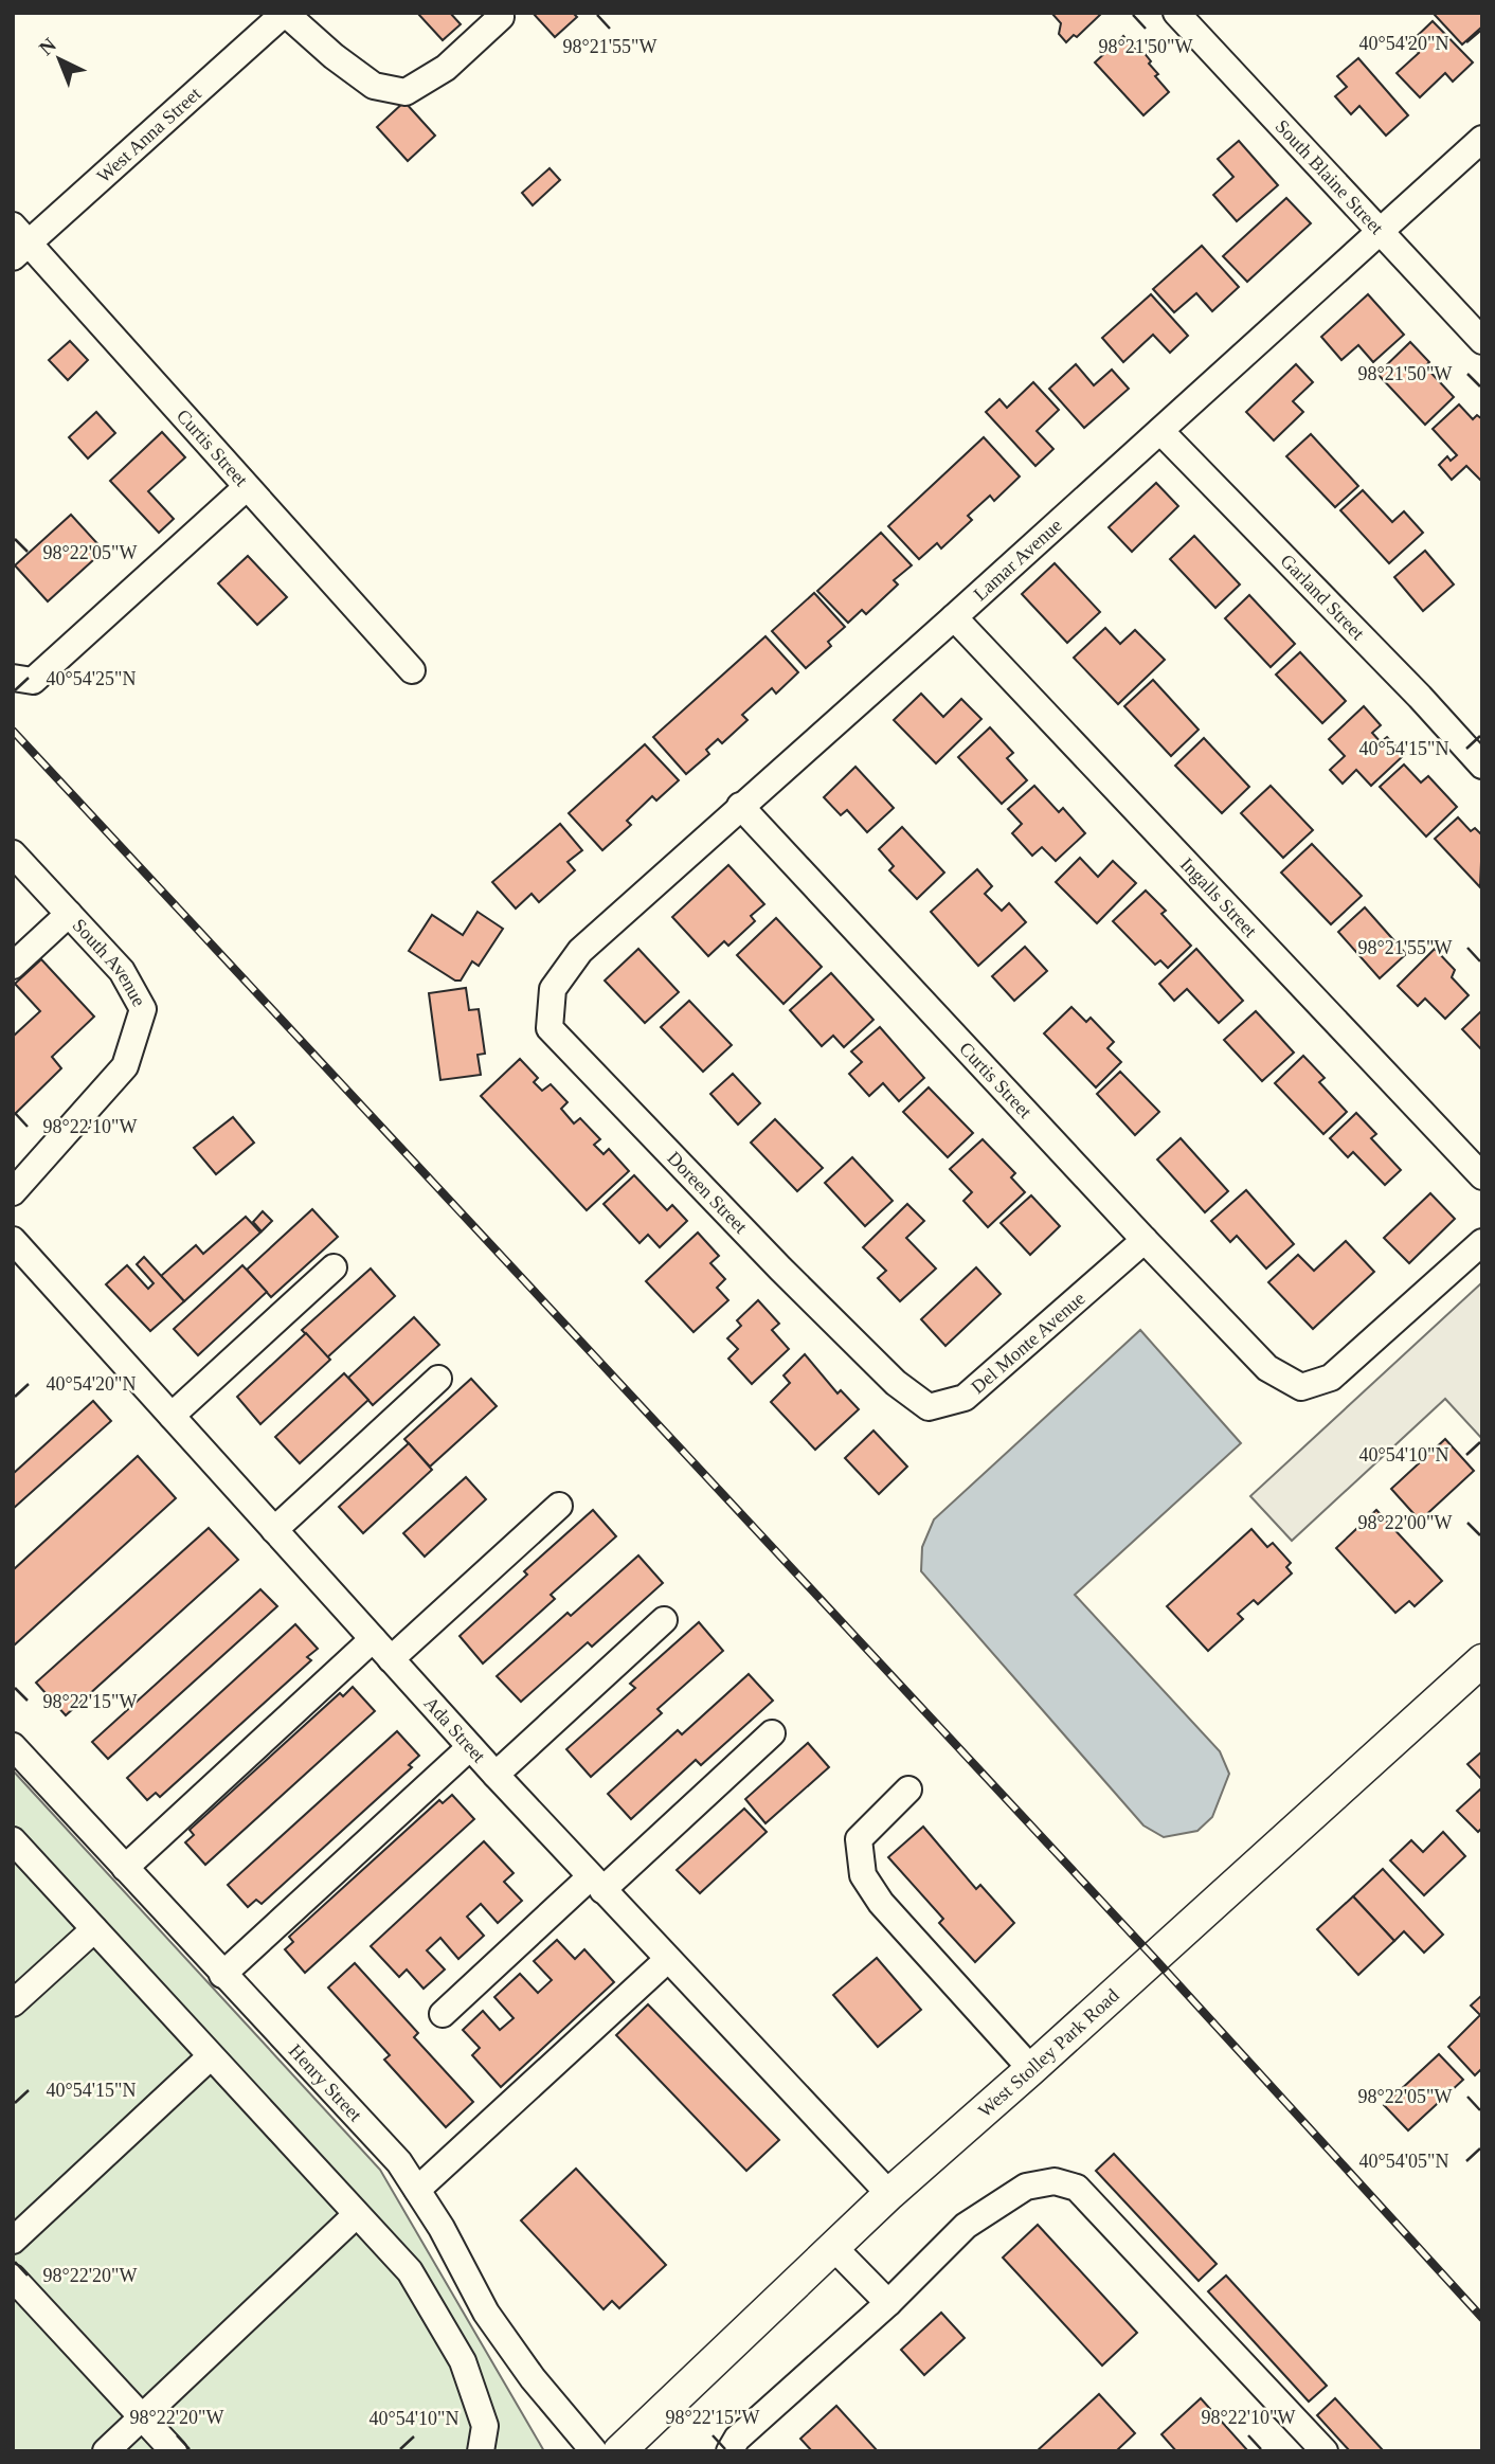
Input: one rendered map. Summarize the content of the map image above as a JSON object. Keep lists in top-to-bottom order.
{
  "streets": {
    "main road": ["West Stolley Park Road"],
    "street": [
      "West Anna Street",
      "South Blaine Street",
      "Curtis Street",
      "Lamar Avenue",
      "Garland Street",
      "Ingalls Street",
      "South Avenue",
      "Doreen Street",
      "Del Monte Avenue",
      "Ada Street",
      "Henry Street"
    ]
  },
  "crossings": [
    ["West Anna Street", "Curtis Street"],
    ["South Blaine Street", "Lamar Avenue"],
    ["Curtis Street", "Lamar Avenue"],
    ["Curtis Street", "Del Monte Avenue"],
    ["Lamar Avenue", "Garland Street"],
    ["Lamar Avenue", "Ingalls Street"],
    ["Lamar Avenue", "Doreen Street"],
    ["Doreen Street", "Del Monte Avenue"],
    ["Ada Street", "West Stolley Park Road"]
  ],
  "north": "top left",
  "coordinates": [
    "40°54'20\"N",
    "98°21'55\"W",
    "98°21'50\"W",
    "98°22'05\"W",
    "40°54'25\"N",
    "40°54'15\"N",
    "98°22'10\"W",
    "40°54'10\"N",
    "98°22'00\"W",
    "98°22'15\"W",
    "40°54'05\"N",
    "98°22'20\"W"
  ]
}
